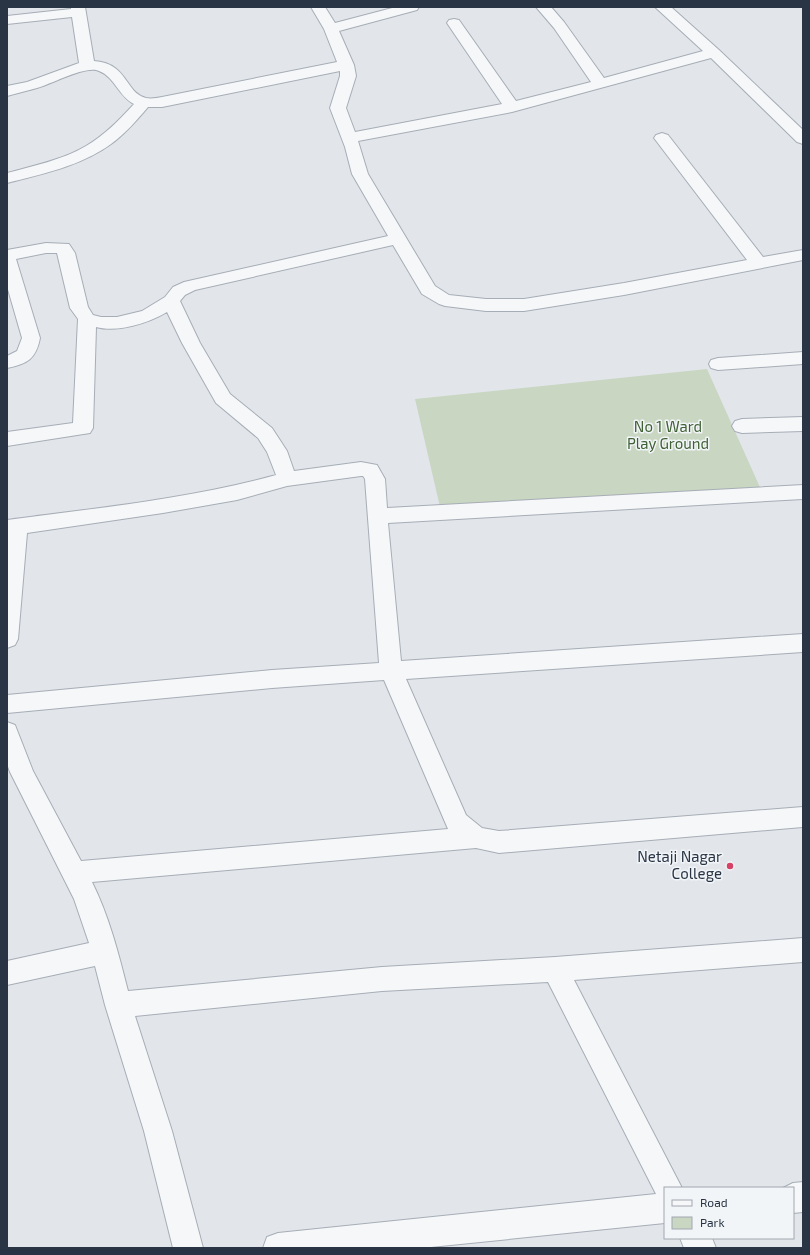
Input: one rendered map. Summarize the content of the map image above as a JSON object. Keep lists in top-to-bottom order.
{
  "parks": ["No 1 Ward Play Ground"],
  "places": ["Netaji Nagar College"],
  "legend": ["Road", "Park"]
}
